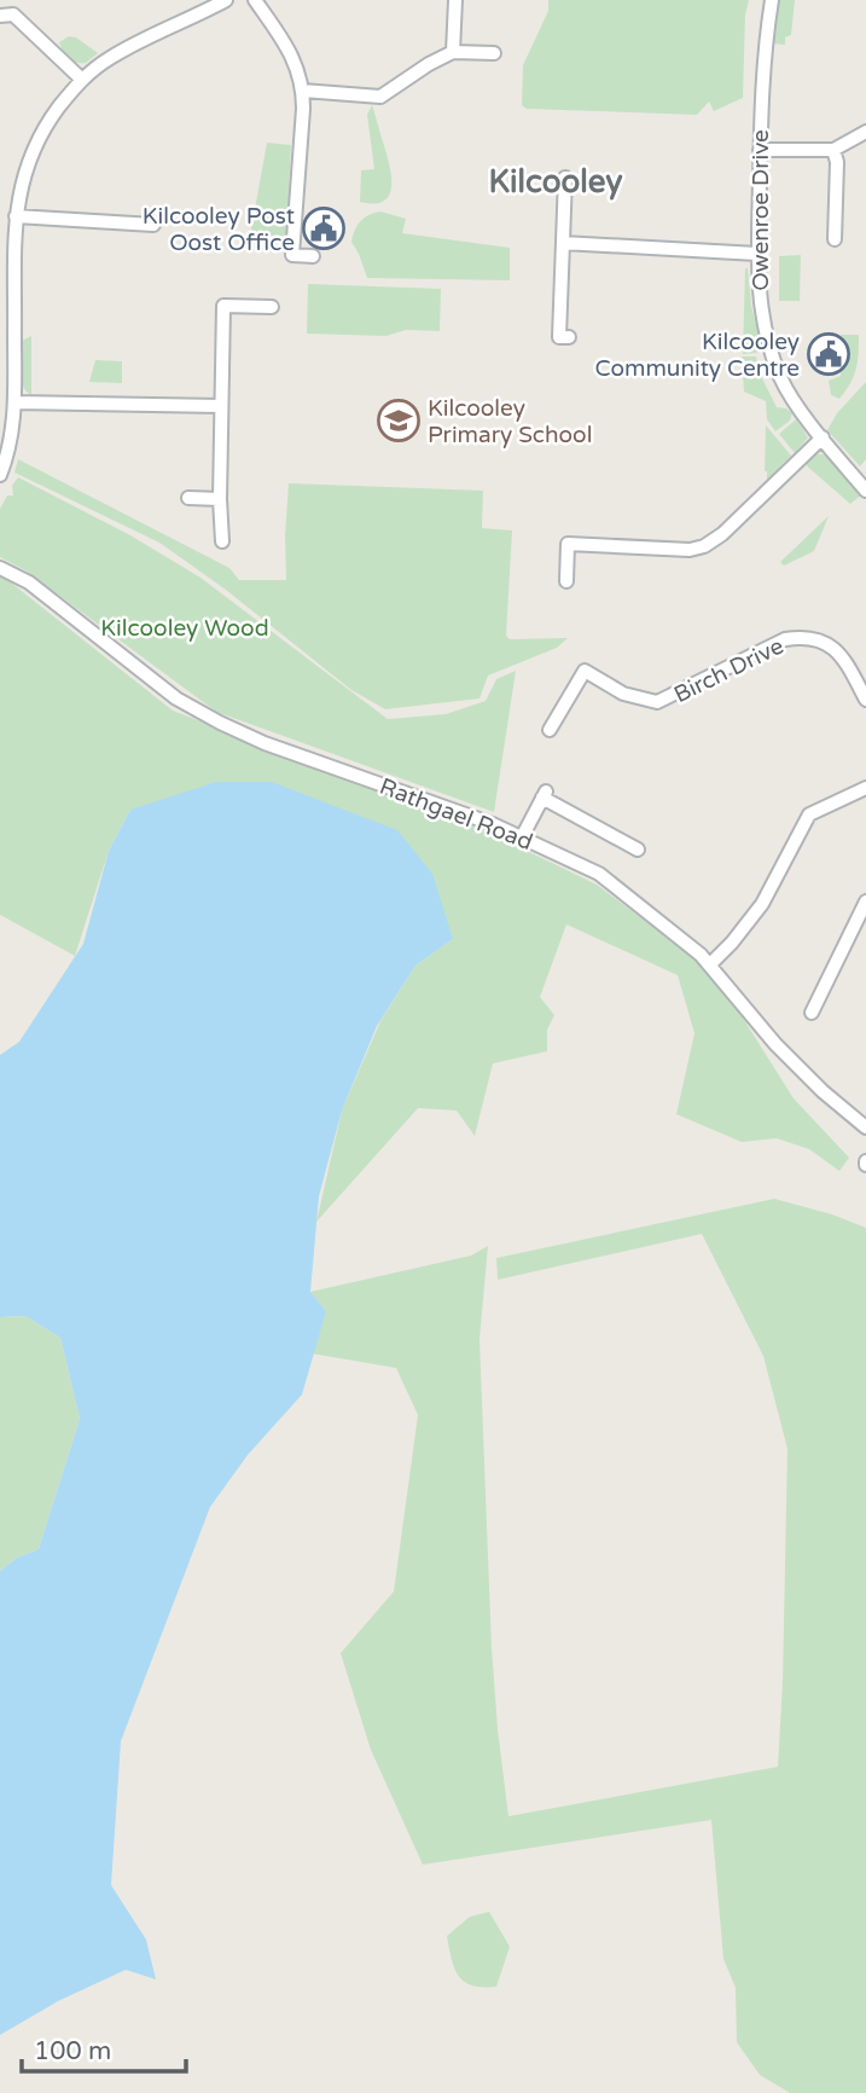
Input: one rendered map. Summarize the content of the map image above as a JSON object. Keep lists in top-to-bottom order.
{
  "streets": {
    "street": ["Owenroe Drive", "Birch Drive", "Rathgael Road"]
  },
  "districts": ["Kilcooley"],
  "parks": ["Kilcooley Wood"],
  "places": {
    "public building": ["Kilcooley Post Oost Office", "Kilcooley Community Centre"],
    "school or university": ["Kilcooley Primary School"]
  },
  "scale_bar": "100 m"
}
